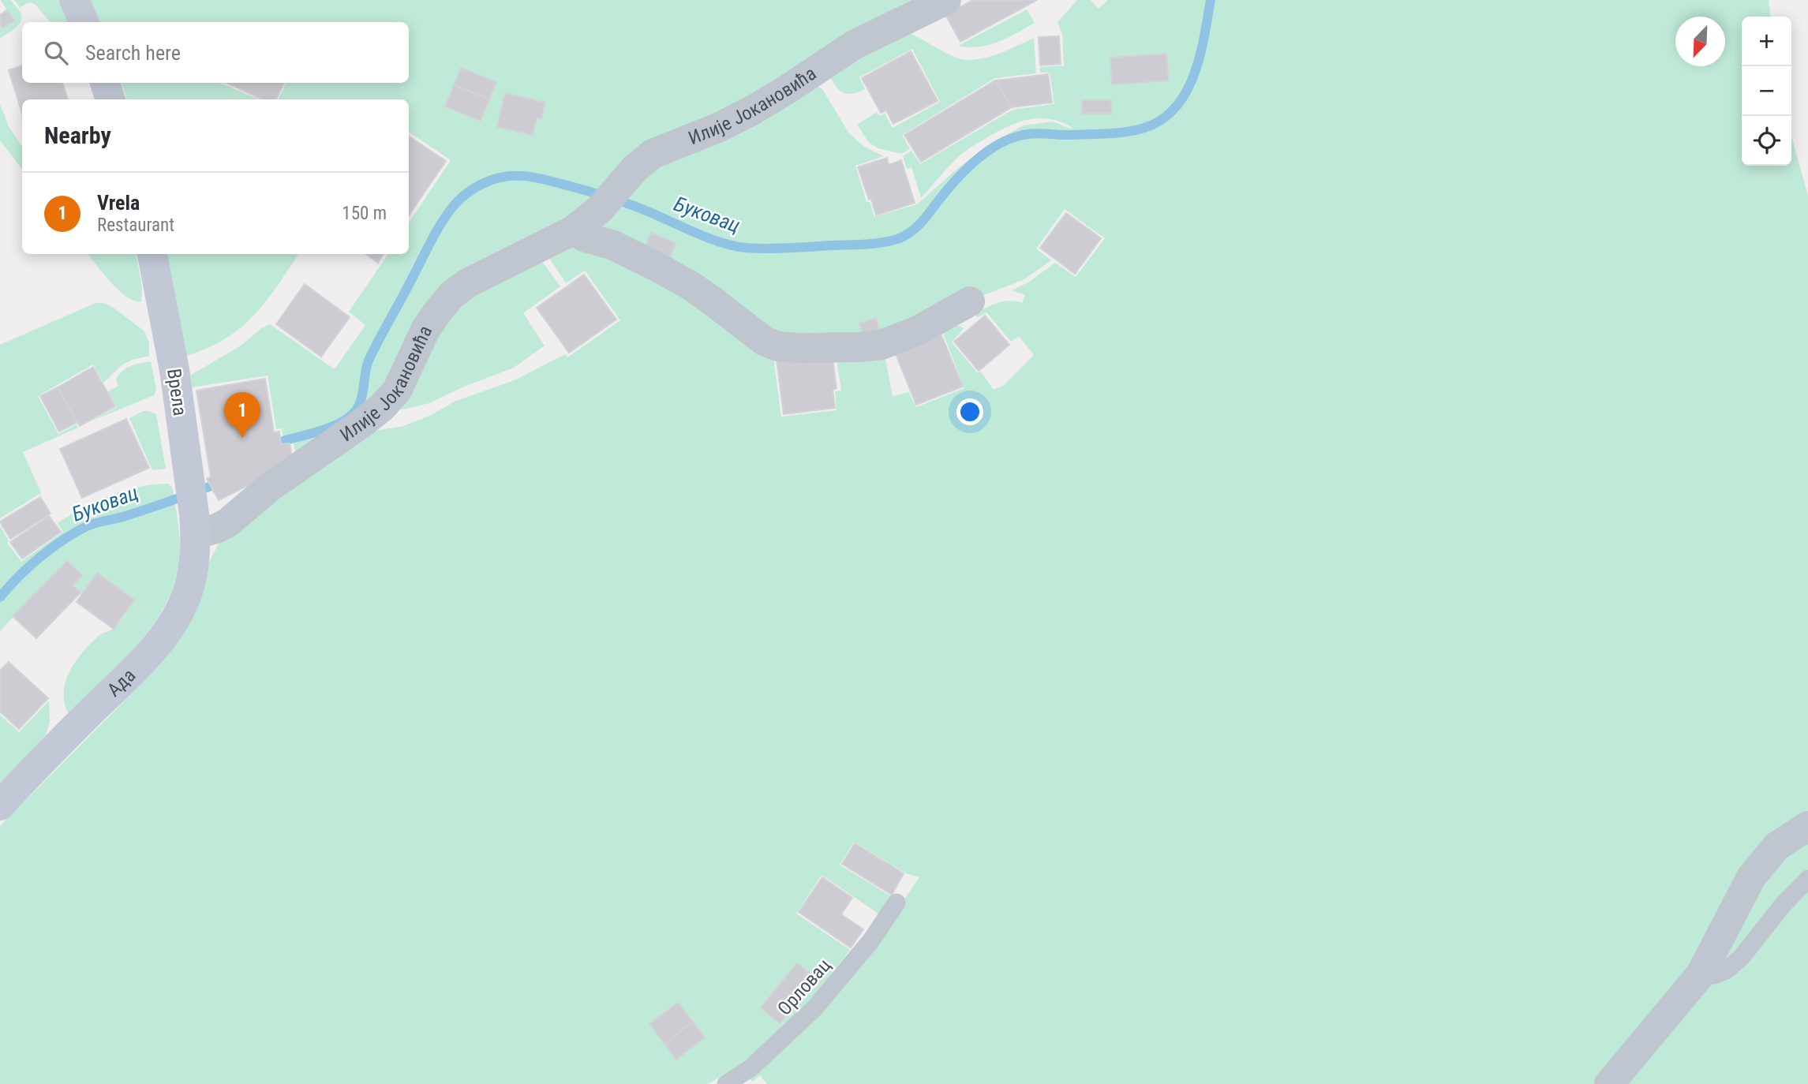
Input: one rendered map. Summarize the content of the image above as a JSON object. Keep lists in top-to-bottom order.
{
  "streets": {
    "street": ["Илије Јокановића", "Врела", "Ада"],
    "lane": ["Орловац"]
  },
  "crossings": [
    ["Илије Јокановића", "Врела"],
    ["Илије Јокановића", "Ада"],
    ["Врела", "Ада"]
  ],
  "water": ["Буковац"],
  "north": "bottom left",
  "page": {
    "map_buttons": ["+", "−"],
    "search": "Search here",
    "heading": "Nearby",
    "list": [
      {
        "mark": "1",
        "name": "Vrela",
        "note": "Restaurant",
        "value": "150 m"
      }
    ],
    "pins": "1"
  }
}
